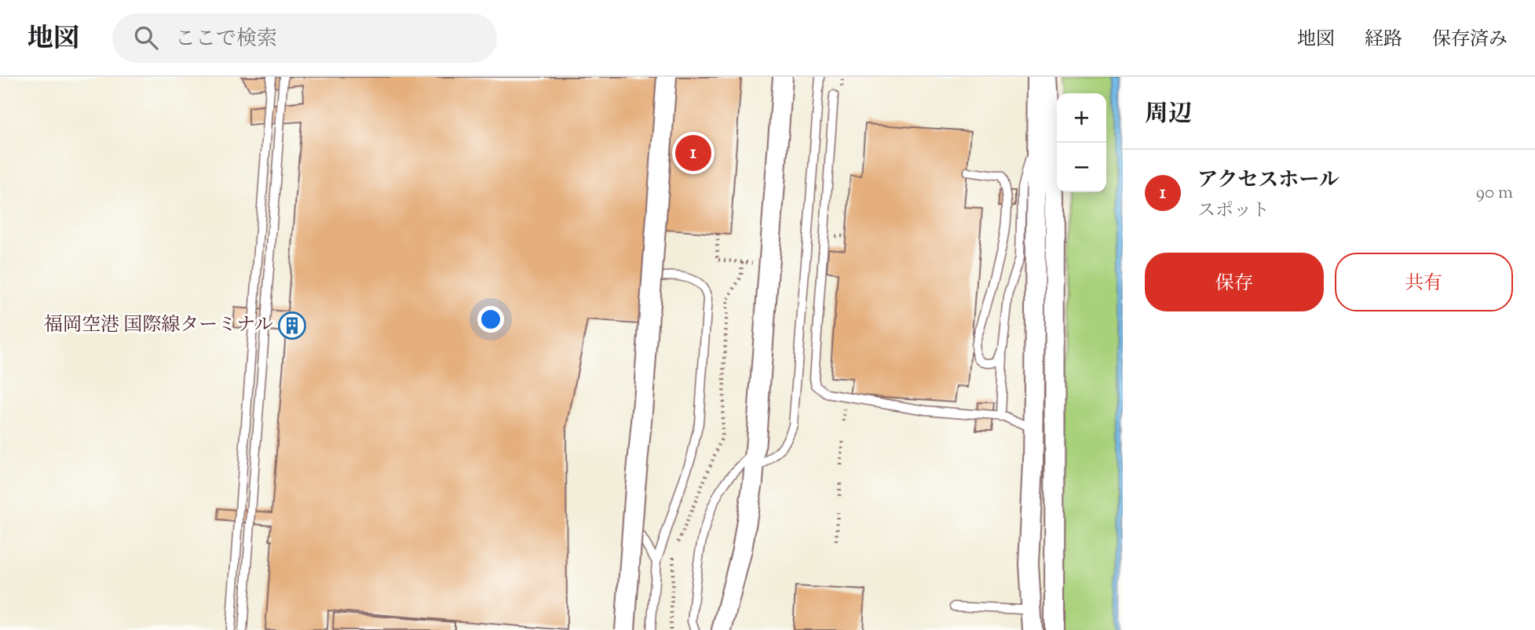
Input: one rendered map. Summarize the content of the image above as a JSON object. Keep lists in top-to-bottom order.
{
  "places": {
    "building": ["福岡空港 国際線ターミナル"]
  },
  "page": {
    "header": "地図",
    "search": "ここで検索",
    "nav": ["地図", "経路", "保存済み"],
    "heading": "周辺",
    "map_buttons": ["+", "−"],
    "pins": "1",
    "list": [
      {
        "mark": "1",
        "name": "アクセスホール",
        "note": "スポット",
        "value": "90 m"
      }
    ],
    "buttons": ["保存", "共有"]
  }
}
